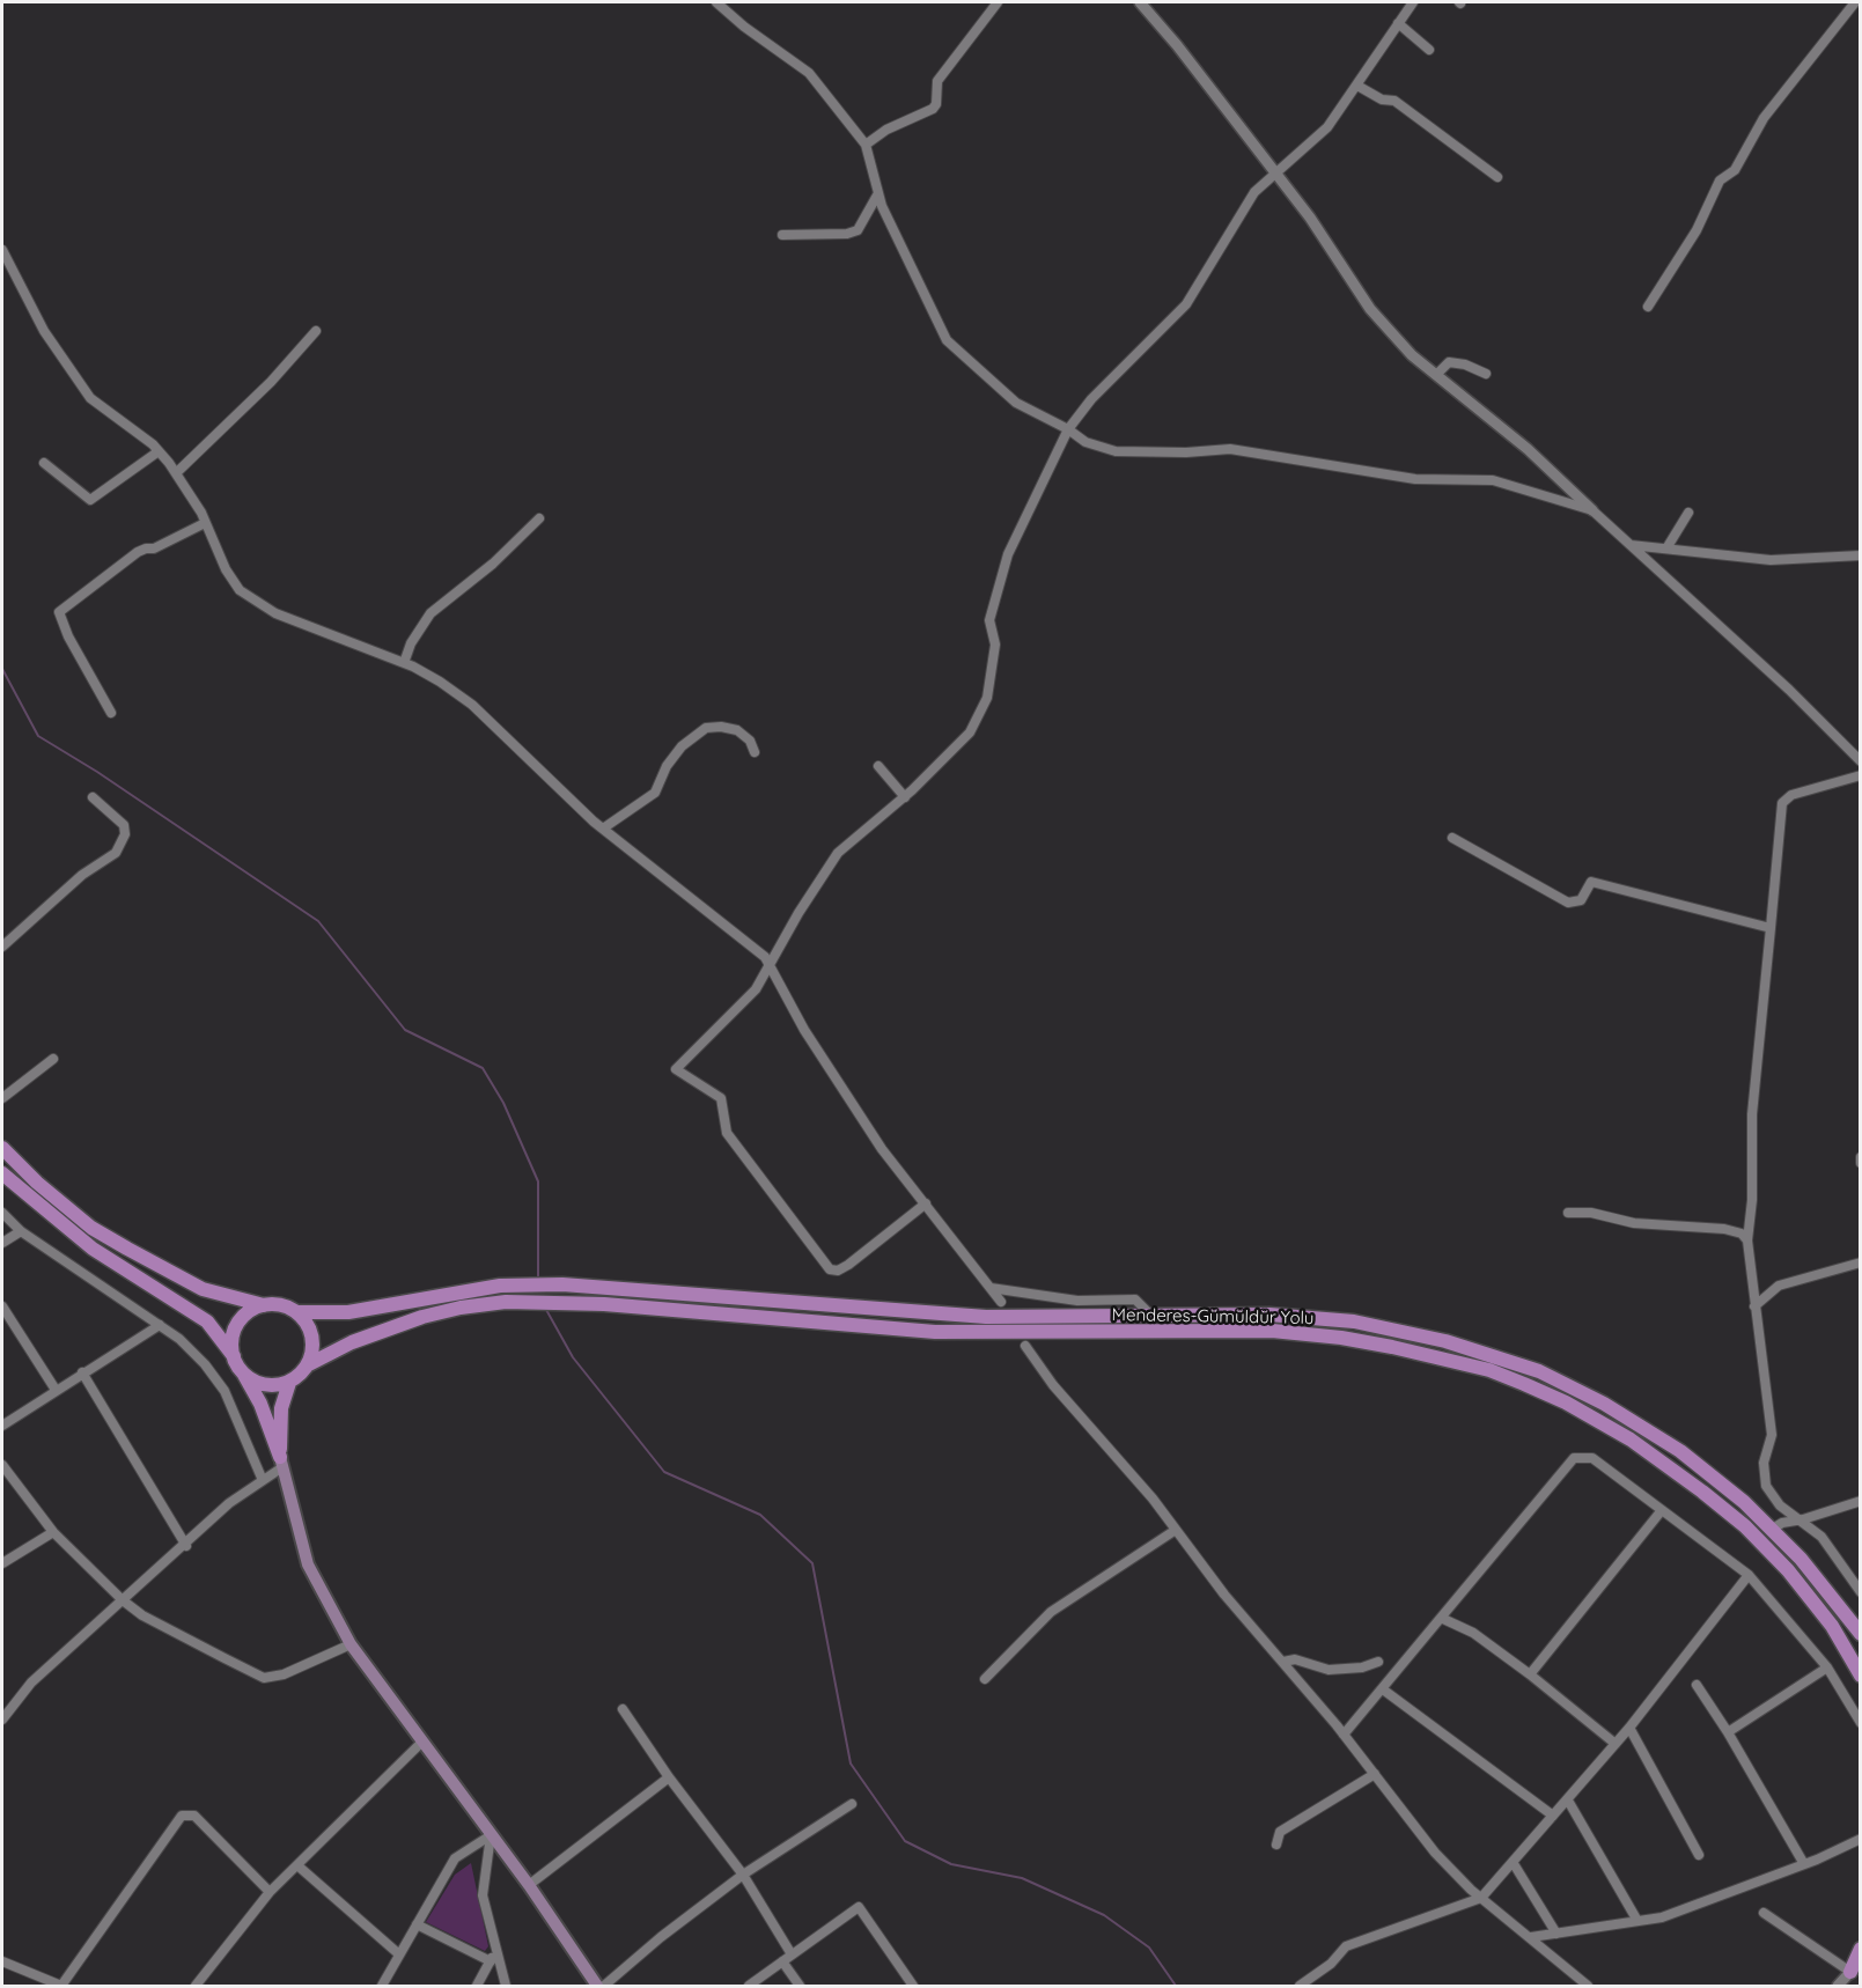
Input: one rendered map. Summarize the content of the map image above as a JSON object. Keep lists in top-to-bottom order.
{
  "streets": {
    "main road": ["Menderes-Gümüldür Yolu"]
  }
}
